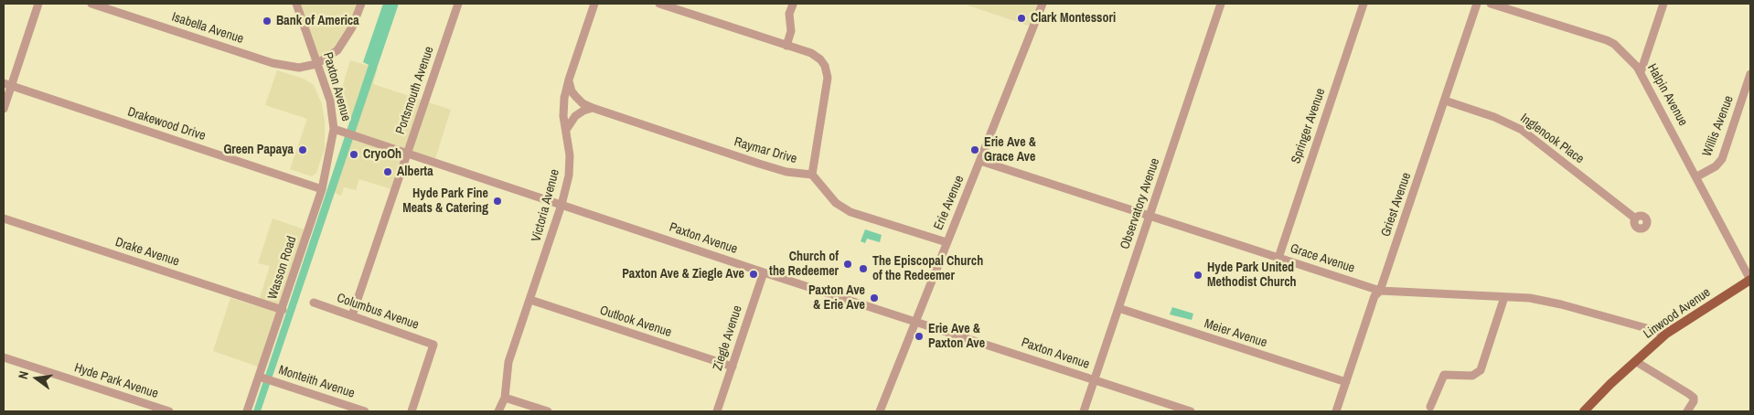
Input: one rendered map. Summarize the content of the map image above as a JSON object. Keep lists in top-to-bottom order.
{
  "streets": {
    "main road": ["Linwood Avenue"],
    "street": [
      "Isabella Avenue",
      "Paxton Avenue",
      "Portsmouth Avenue",
      "Halpin Avenue",
      "Drakewood Drive",
      "Springer Avenue",
      "Willis Avenue",
      "Inglenook Place",
      "Raymar Drive",
      "Erie Avenue",
      "Observatory Avenue",
      "Griest Avenue",
      "Victoria Avenue",
      "Drake Avenue",
      "Grace Avenue",
      "Wasson Road",
      "Columbus Avenue",
      "Outlook Avenue",
      "Meier Avenue",
      "Ziegle Avenue",
      "Hyde Park Avenue",
      "Monteith Avenue"
    ]
  },
  "crossings": [
    ["Isabella Avenue", "Paxton Avenue"],
    ["Paxton Avenue", "Portsmouth Avenue"],
    ["Paxton Avenue", "Erie Avenue"],
    ["Paxton Avenue", "Observatory Avenue"],
    ["Paxton Avenue", "Victoria Avenue"],
    ["Paxton Avenue", "Wasson Road"],
    ["Paxton Avenue", "Ziegle Avenue"],
    ["Portsmouth Avenue", "Columbus Avenue"],
    ["Halpin Avenue", "Willis Avenue"],
    ["Halpin Avenue", "Linwood Avenue"],
    ["Drakewood Drive", "Wasson Road"],
    ["Springer Avenue", "Grace Avenue"],
    ["Inglenook Place", "Griest Avenue"],
    ["Raymar Drive", "Victoria Avenue"],
    ["Erie Avenue", "Grace Avenue"],
    ["Observatory Avenue", "Grace Avenue"],
    ["Observatory Avenue", "Meier Avenue"],
    ["Griest Avenue", "Grace Avenue"],
    ["Griest Avenue", "Meier Avenue"],
    ["Victoria Avenue", "Outlook Avenue"],
    ["Drake Avenue", "Wasson Road"],
    ["Grace Avenue", "Linwood Avenue"],
    ["Wasson Road", "Monteith Avenue"],
    ["Outlook Avenue", "Ziegle Avenue"]
  ],
  "places": [
    "Clark Montessori",
    "Bank of America",
    "Green Papaya",
    "Erie Ave & Grace Ave",
    "CryoOh",
    "Alberta",
    "Hyde Park Fine Meats & Catering",
    "Church of the Redeemer",
    "The Episcopal Church of the Redeemer",
    "Paxton Ave & Ziegle Ave",
    "Hyde Park United Methodist Church",
    "Paxton Ave & Erie Ave",
    "Erie Ave & Paxton Ave"
  ],
  "north": "left"
}
